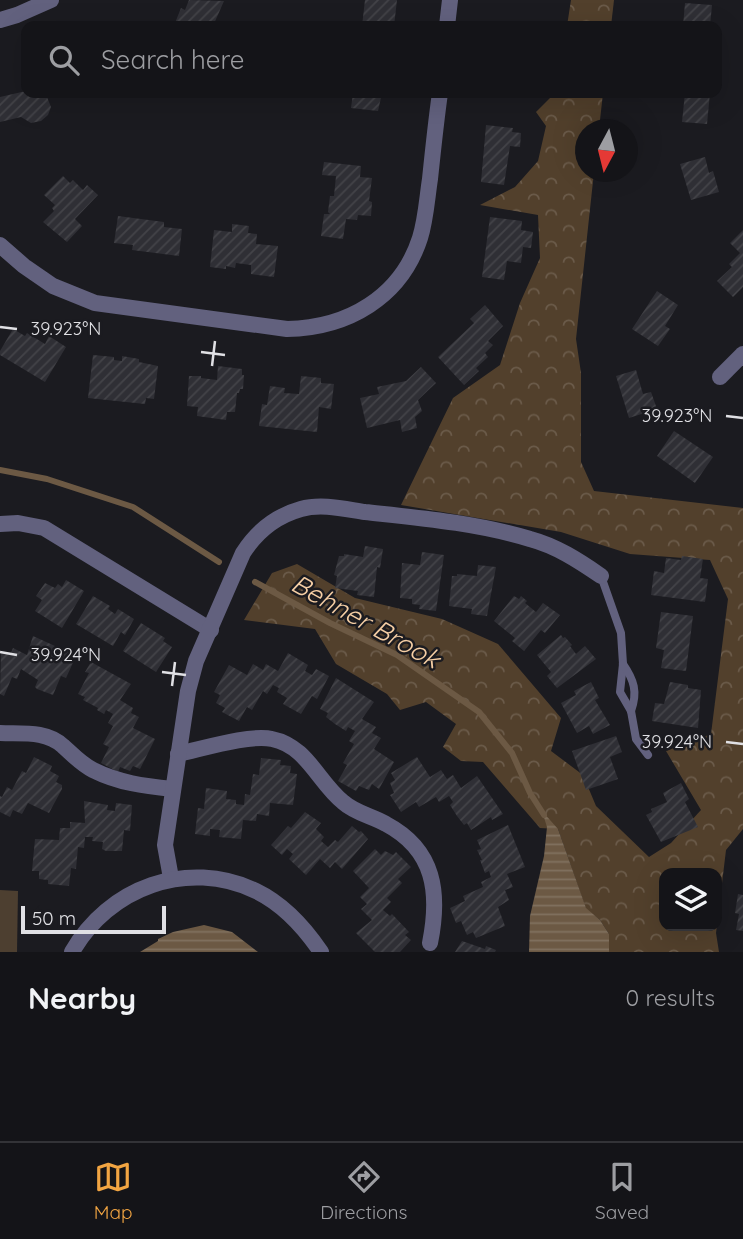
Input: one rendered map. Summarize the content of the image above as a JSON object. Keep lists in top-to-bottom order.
{
  "water": ["Behner Brook"],
  "scale_bar": "50 m",
  "north": "bottom",
  "page": {
    "search": "Search here",
    "scale": "50 m",
    "heading": ["Nearby", "0 results"],
    "nav": ["Map", "Directions", "Saved"]
  },
  "coordinates": ["39.923°N", "39.924°N"]
}
